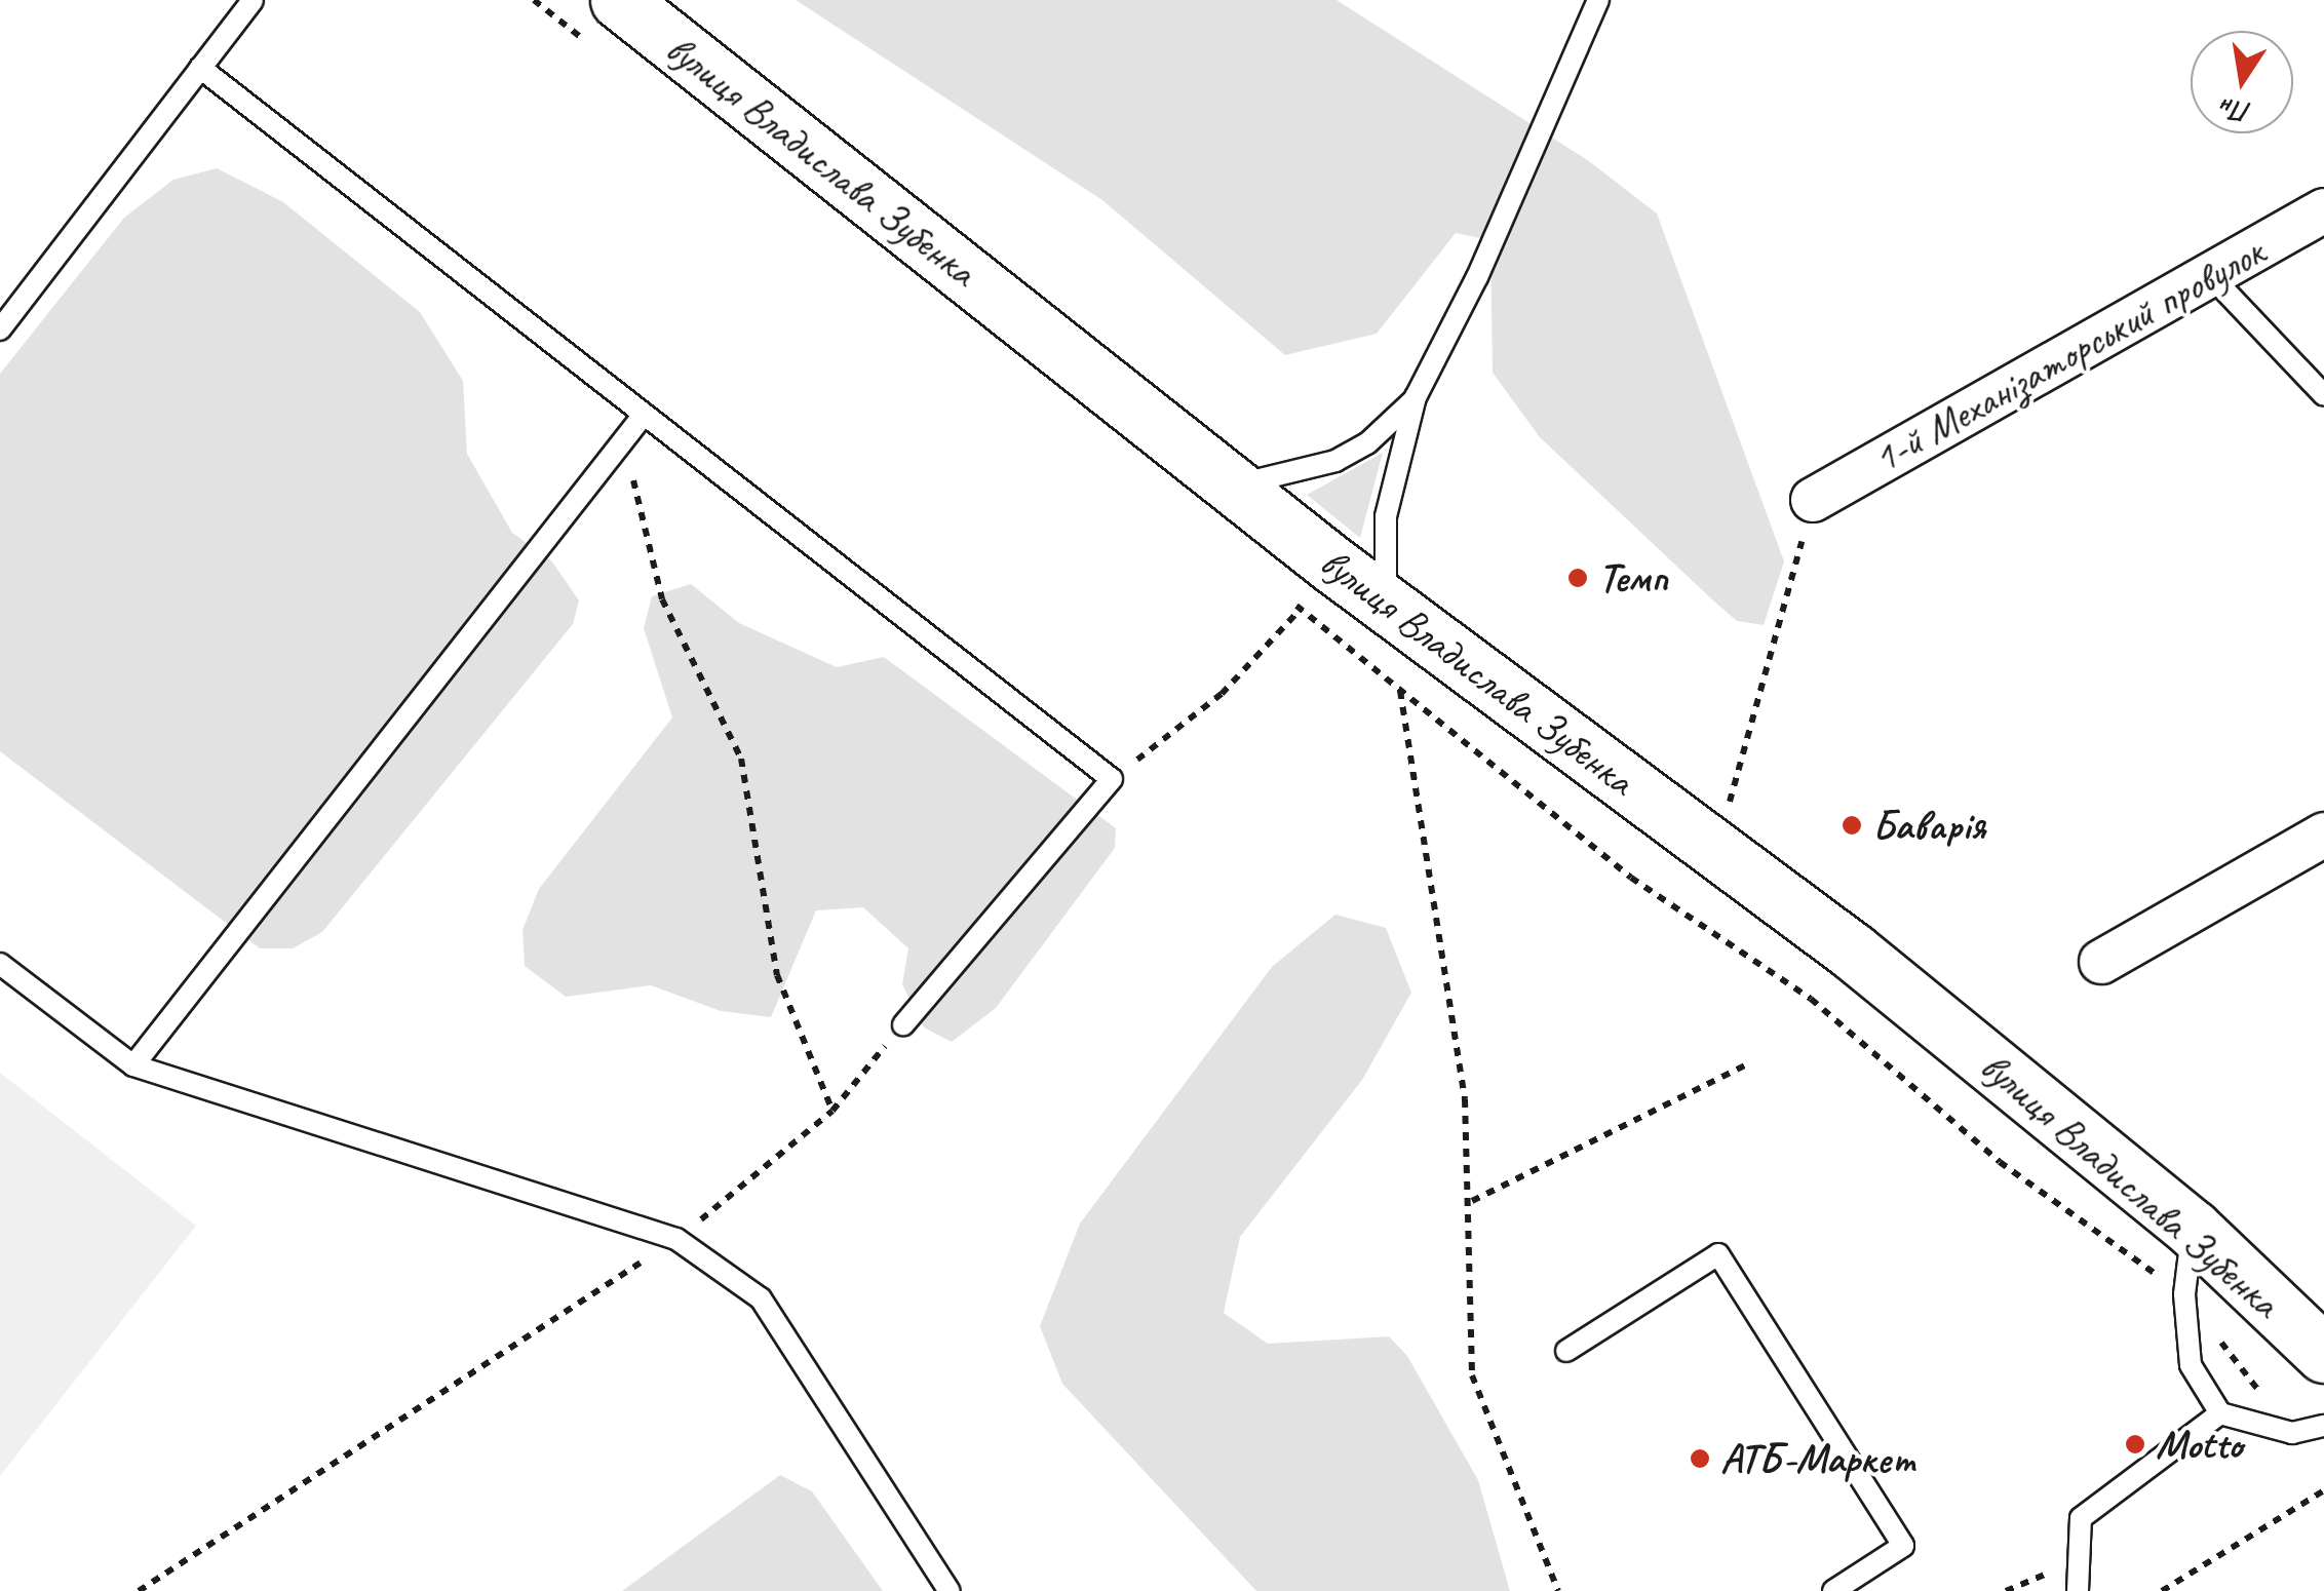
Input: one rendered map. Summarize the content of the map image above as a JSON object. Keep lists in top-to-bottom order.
{
  "streets": {
    "street": ["вулиця Владислава Зубенка", "1-й Механізаторський провулок"]
  },
  "places": [
    "Темп",
    "Баварія",
    "Motto",
    "АТБ-Маркет"
  ],
  "north": "bottom"
}
